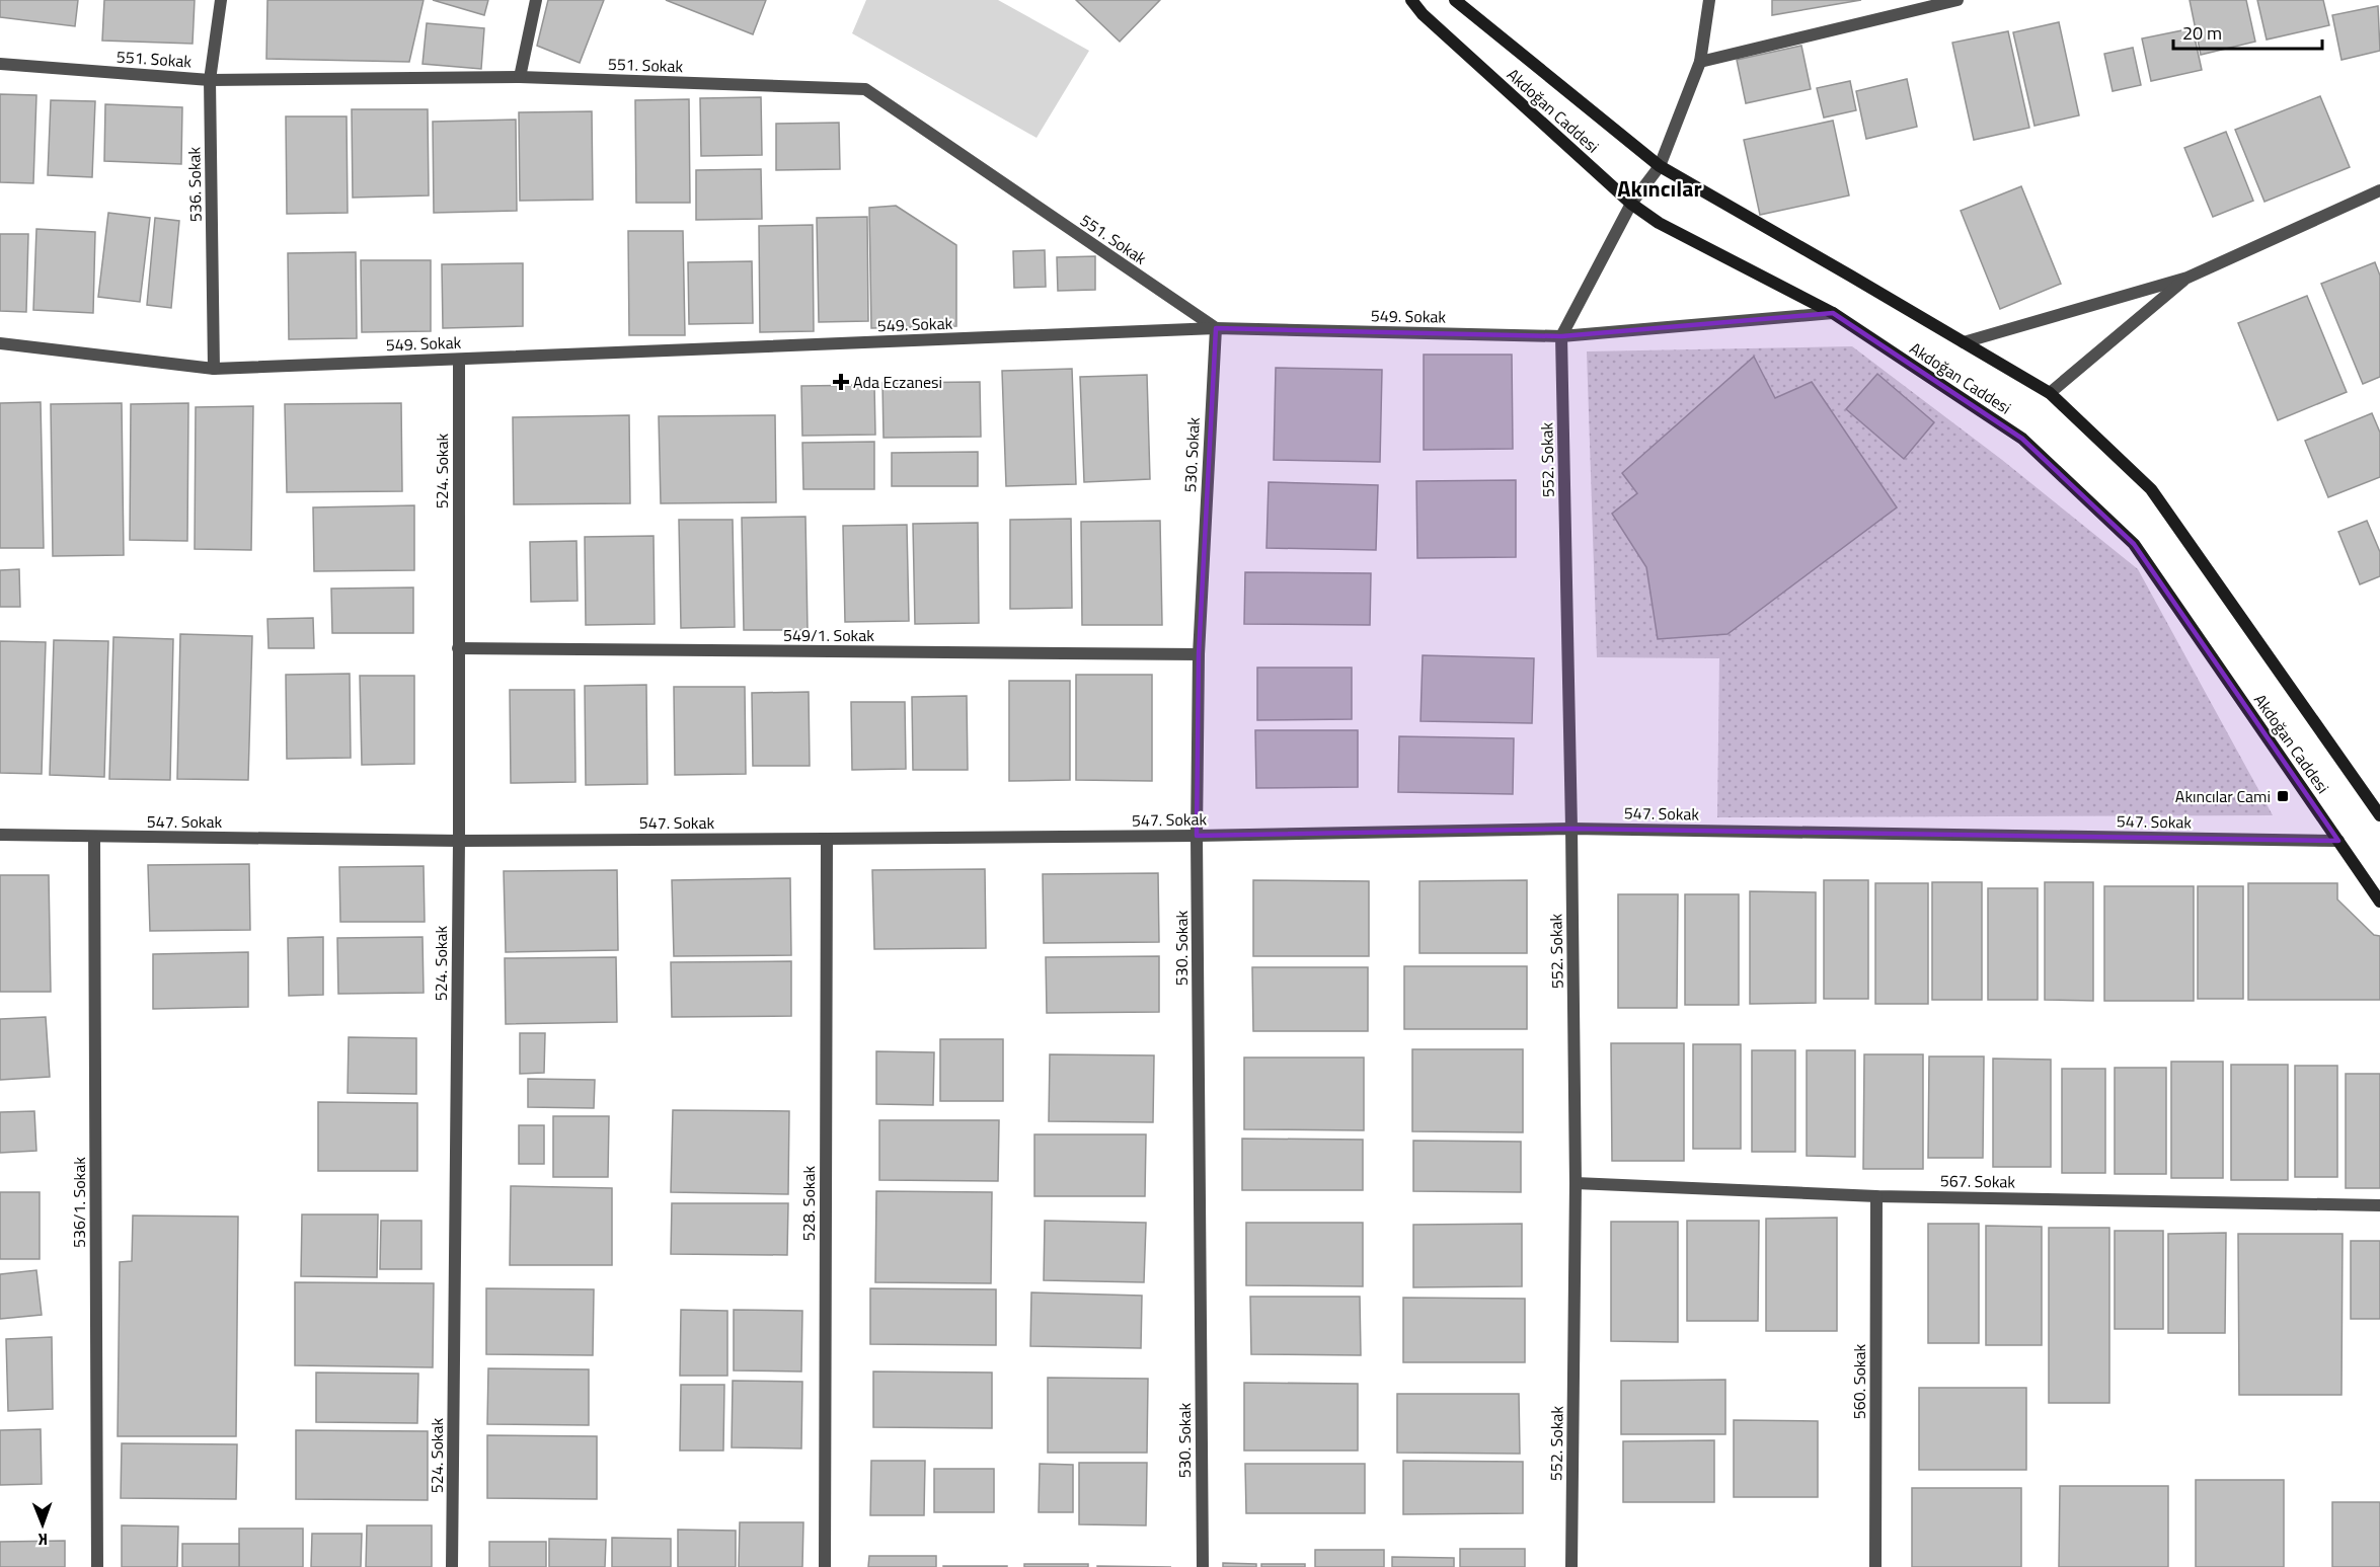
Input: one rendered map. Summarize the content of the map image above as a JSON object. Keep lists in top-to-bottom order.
{
  "streets": {
    "main road": ["Akdoğan Caddesi"],
    "street": [
      "551. Sokak",
      "536. Sokak",
      "549. Sokak",
      "530. Sokak",
      "552. Sokak",
      "524. Sokak",
      "549/1. Sokak",
      "547. Sokak",
      "567. Sokak",
      "536/1. Sokak",
      "528. Sokak",
      "560. Sokak"
    ]
  },
  "crossings": [
    ["551. Sokak", "536. Sokak"],
    ["551. Sokak", "549. Sokak"],
    ["551. Sokak", "530. Sokak"],
    ["Akdoğan Caddesi", "549. Sokak"],
    ["Akdoğan Caddesi", "547. Sokak"],
    ["536. Sokak", "549. Sokak"],
    ["549. Sokak", "530. Sokak"],
    ["549. Sokak", "552. Sokak"],
    ["549. Sokak", "524. Sokak"],
    ["530. Sokak", "549/1. Sokak"],
    ["530. Sokak", "547. Sokak"],
    ["552. Sokak", "547. Sokak"],
    ["552. Sokak", "567. Sokak"],
    ["524. Sokak", "549/1. Sokak"],
    ["524. Sokak", "547. Sokak"],
    ["547. Sokak", "536/1. Sokak"],
    ["547. Sokak", "528. Sokak"],
    ["567. Sokak", "560. Sokak"]
  ],
  "districts": ["Akıncılar"],
  "places": {
    "health": ["Ada Eczanesi"],
    "transit": ["Akıncılar Cami"]
  },
  "scale_bar": "20 m",
  "north": "bottom"
}
